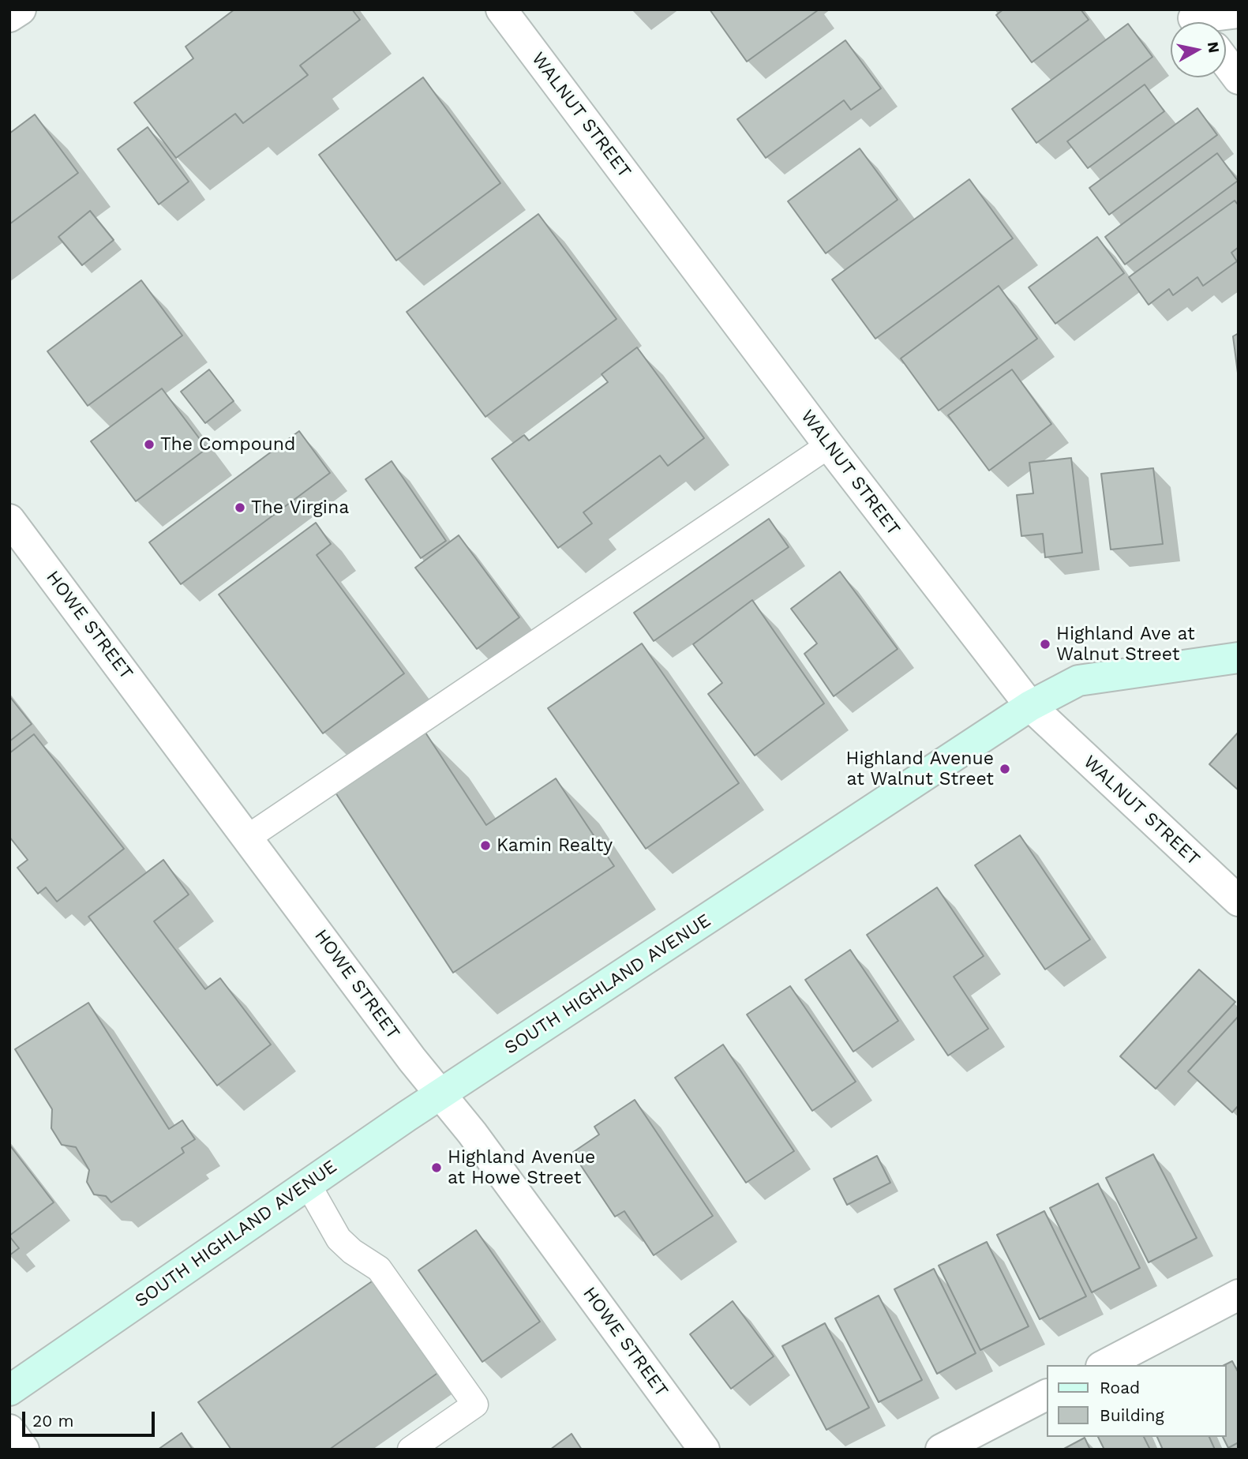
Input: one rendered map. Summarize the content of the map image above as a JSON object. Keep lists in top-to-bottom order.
{
  "streets": {
    "main road": ["SOUTH HIGHLAND AVENUE"],
    "street": ["WALNUT STREET", "HOWE STREET"]
  },
  "crossings": [
    ["WALNUT STREET", "SOUTH HIGHLAND AVENUE"],
    ["HOWE STREET", "SOUTH HIGHLAND AVENUE"]
  ],
  "places": [
    "The Compound",
    "The Virgina",
    "Highland Ave at Walnut Street",
    "Highland Avenue at Walnut Street",
    "Kamin Realty",
    "Highland Avenue at Howe Street"
  ],
  "legend": ["Road", "Building"],
  "scale_bar": "20 m",
  "north": "right"
}
